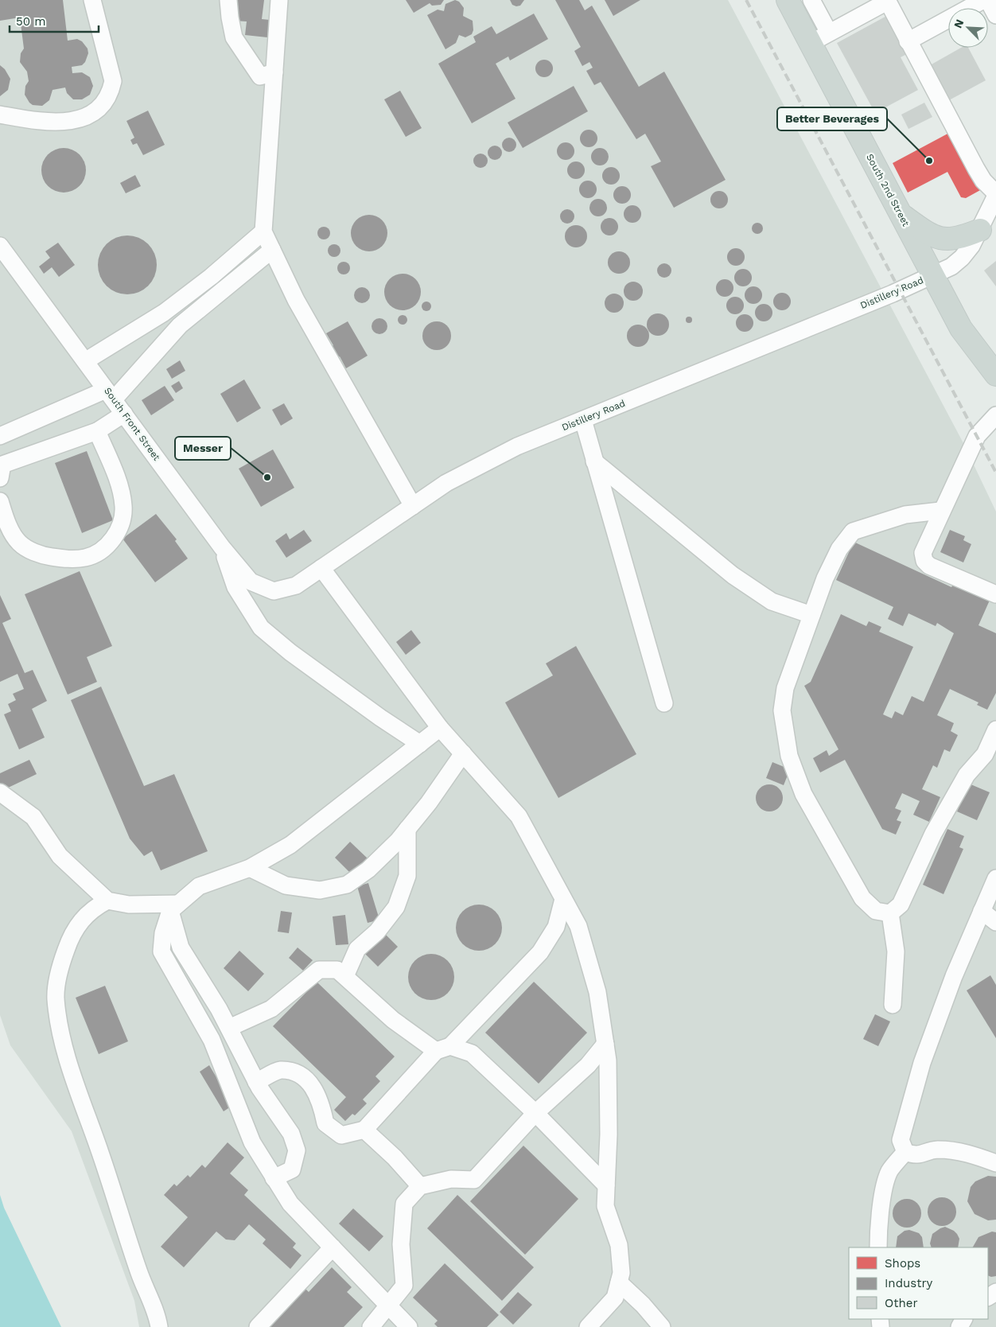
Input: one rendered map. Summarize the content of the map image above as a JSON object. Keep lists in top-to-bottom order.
{
  "streets": {
    "main road": ["South 2nd Street"],
    "street": ["Distillery Road", "South Front Street"]
  },
  "crossings": [
    ["South 2nd Street", "Distillery Road"],
    ["Distillery Road", "South Front Street"]
  ],
  "places": ["Better Beverages", "Messer"],
  "legend": ["Shops", "Industry", "Other"],
  "scale_bar": "50 m",
  "north": "top left"
}
